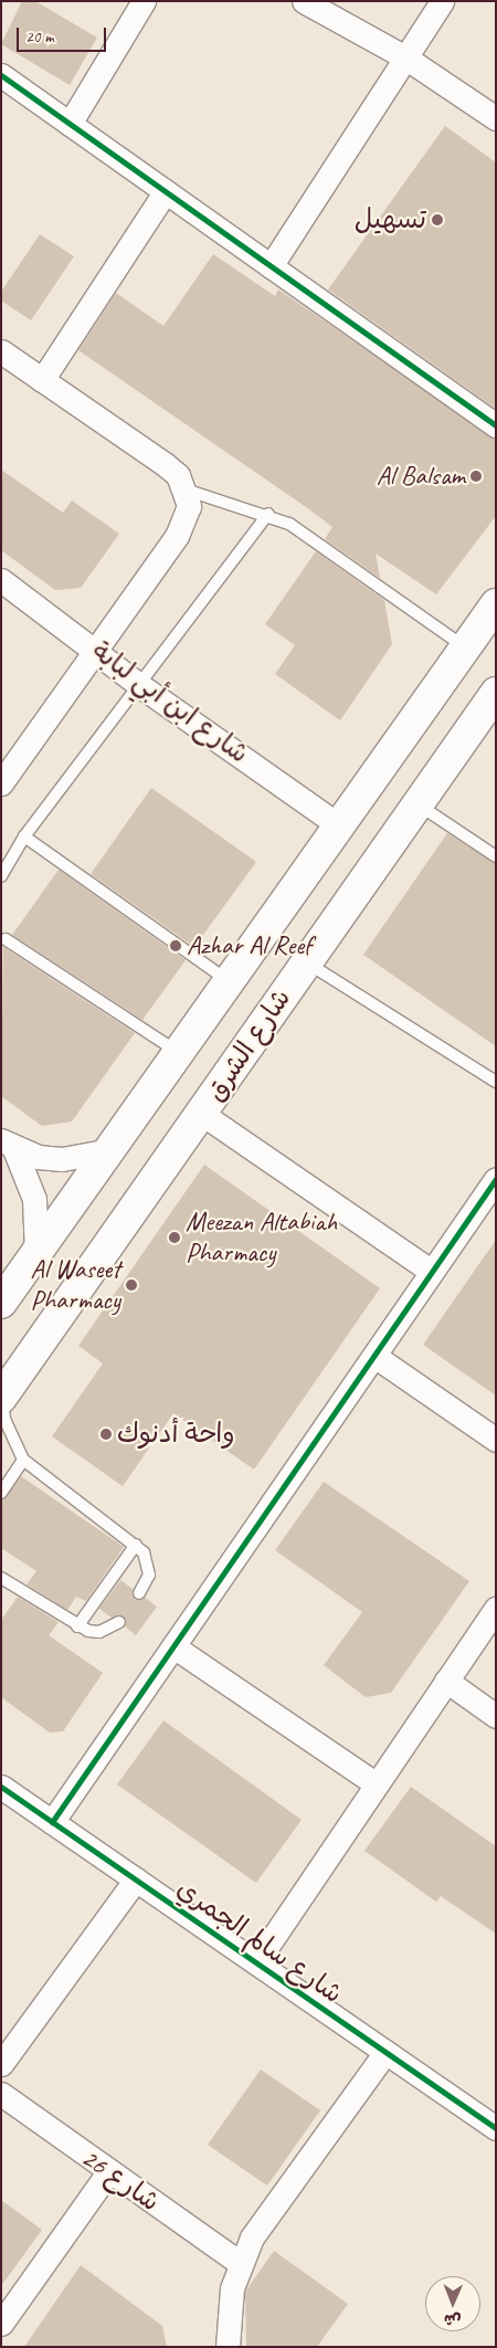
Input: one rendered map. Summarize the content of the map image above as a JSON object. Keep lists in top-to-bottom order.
{
  "streets": {
    "main road": ["شارع الشرق"],
    "street": ["شارع ابن أبي لبابة", "شارع سالم الجمري", "شارع 26"]
  },
  "crossings": [
    ["شارع ابن أبي لبابة", "شارع الشرق"]
  ],
  "places": [
    "تسهيل",
    "Al Balsam",
    "Azhar Al Reef",
    "Meezan Altabiah Pharmacy",
    "Al Waseet Pharmacy",
    "واحة أدنوك"
  ],
  "scale_bar": "20 m",
  "north": "bottom"
}
